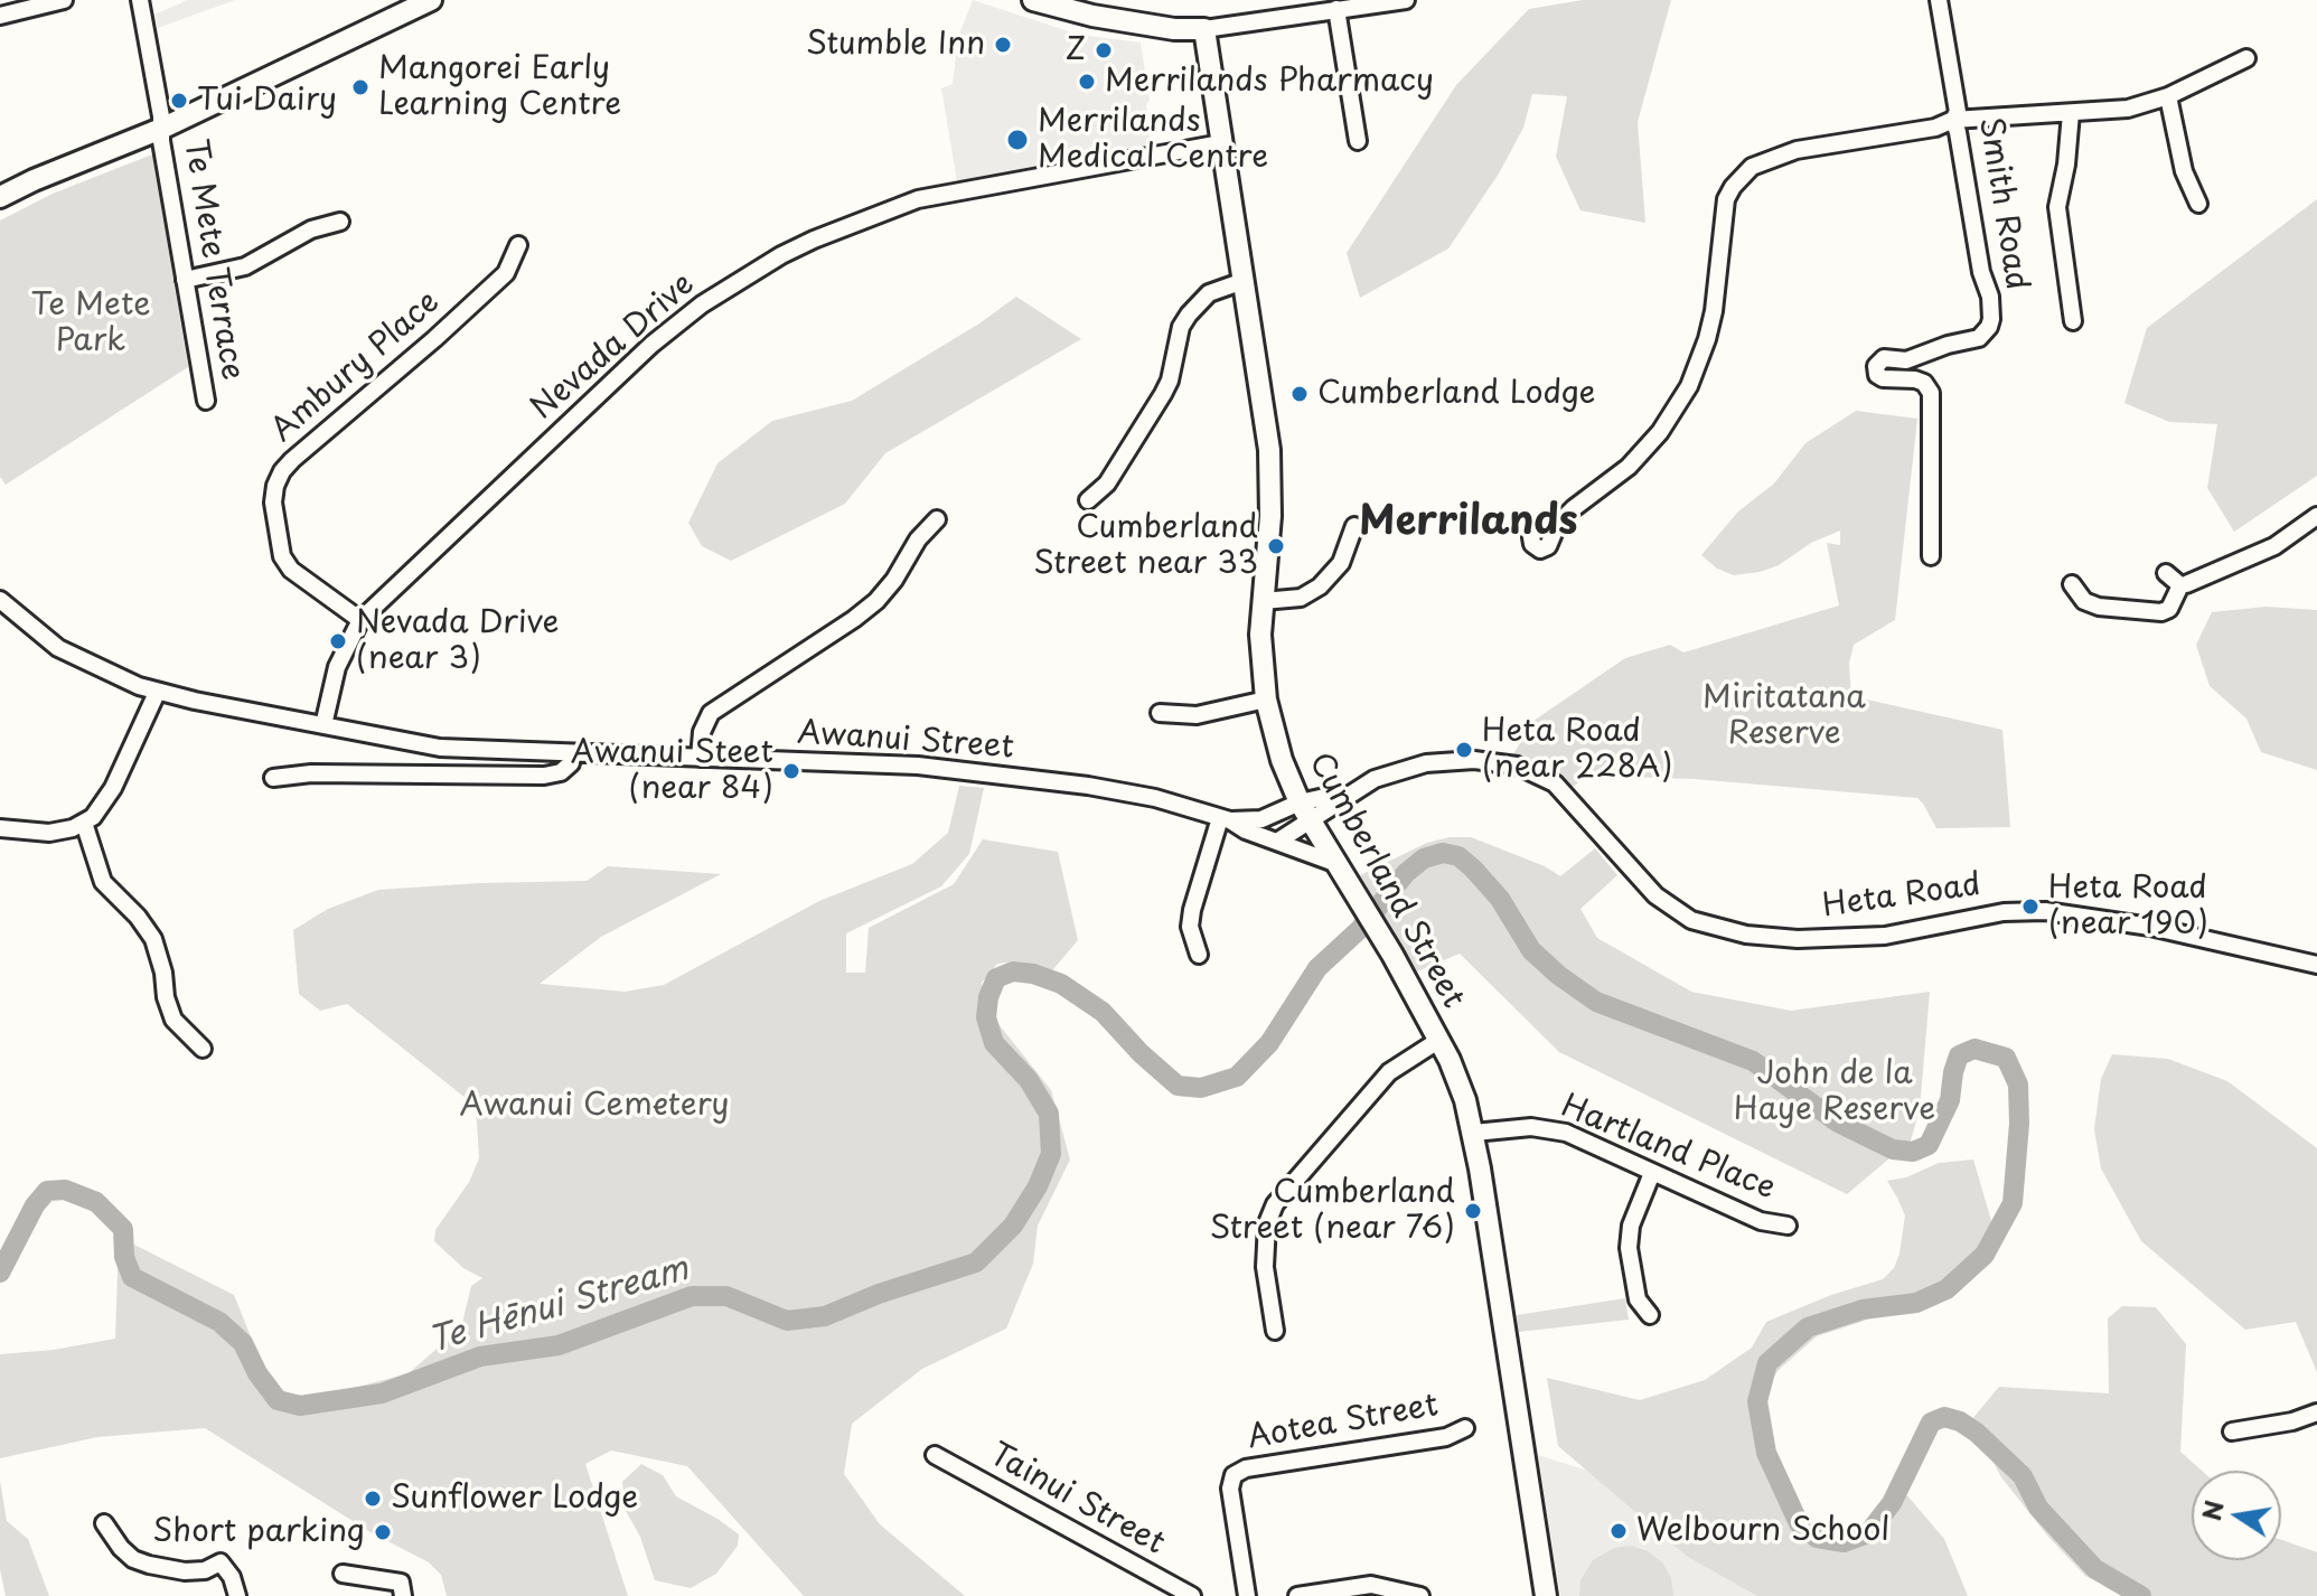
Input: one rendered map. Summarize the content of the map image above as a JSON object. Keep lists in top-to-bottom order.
{
  "streets": {
    "main road": ["Cumberland Street"],
    "street": [
      "Smith Road",
      "Te Mete Terrace",
      "Nevada Drive",
      "Ambury Place",
      "Awanui Street",
      "Heta Road",
      "Hartland Place",
      "Aotea Street",
      "Tainui Street"
    ]
  },
  "crossings": [
    ["Nevada Drive", "Ambury Place"],
    ["Nevada Drive", "Awanui Street"],
    ["Nevada Drive", "Cumberland Street"],
    ["Awanui Street", "Cumberland Street"],
    ["Awanui Street", "Heta Road"],
    ["Cumberland Street", "Heta Road"],
    ["Cumberland Street", "Hartland Place"]
  ],
  "districts": ["Merrilands"],
  "water": ["Te Hēnui Stream"],
  "parks": [
    "Te Mete Park",
    "Miritatana Reserve",
    "John de la Haye Reserve",
    "Awanui Cemetery"
  ],
  "places": [
    "Stumble Inn",
    "Z",
    "Merrilands Pharmacy",
    "Mangorei Early Learning Centre",
    "Tui Dairy",
    "Merrilands Medical Centre",
    "Cumberland Lodge",
    "Cumberland Street near 33",
    "Nevada Drive (near 3)",
    "Heta Road (near 228A)",
    "Awanui Steet (near 84)",
    "Heta Road (near 190)",
    "Cumberland Street (near 76)",
    "Sunflower Lodge",
    "Welbourn School",
    "Short parking"
  ],
  "north": "left"
}
